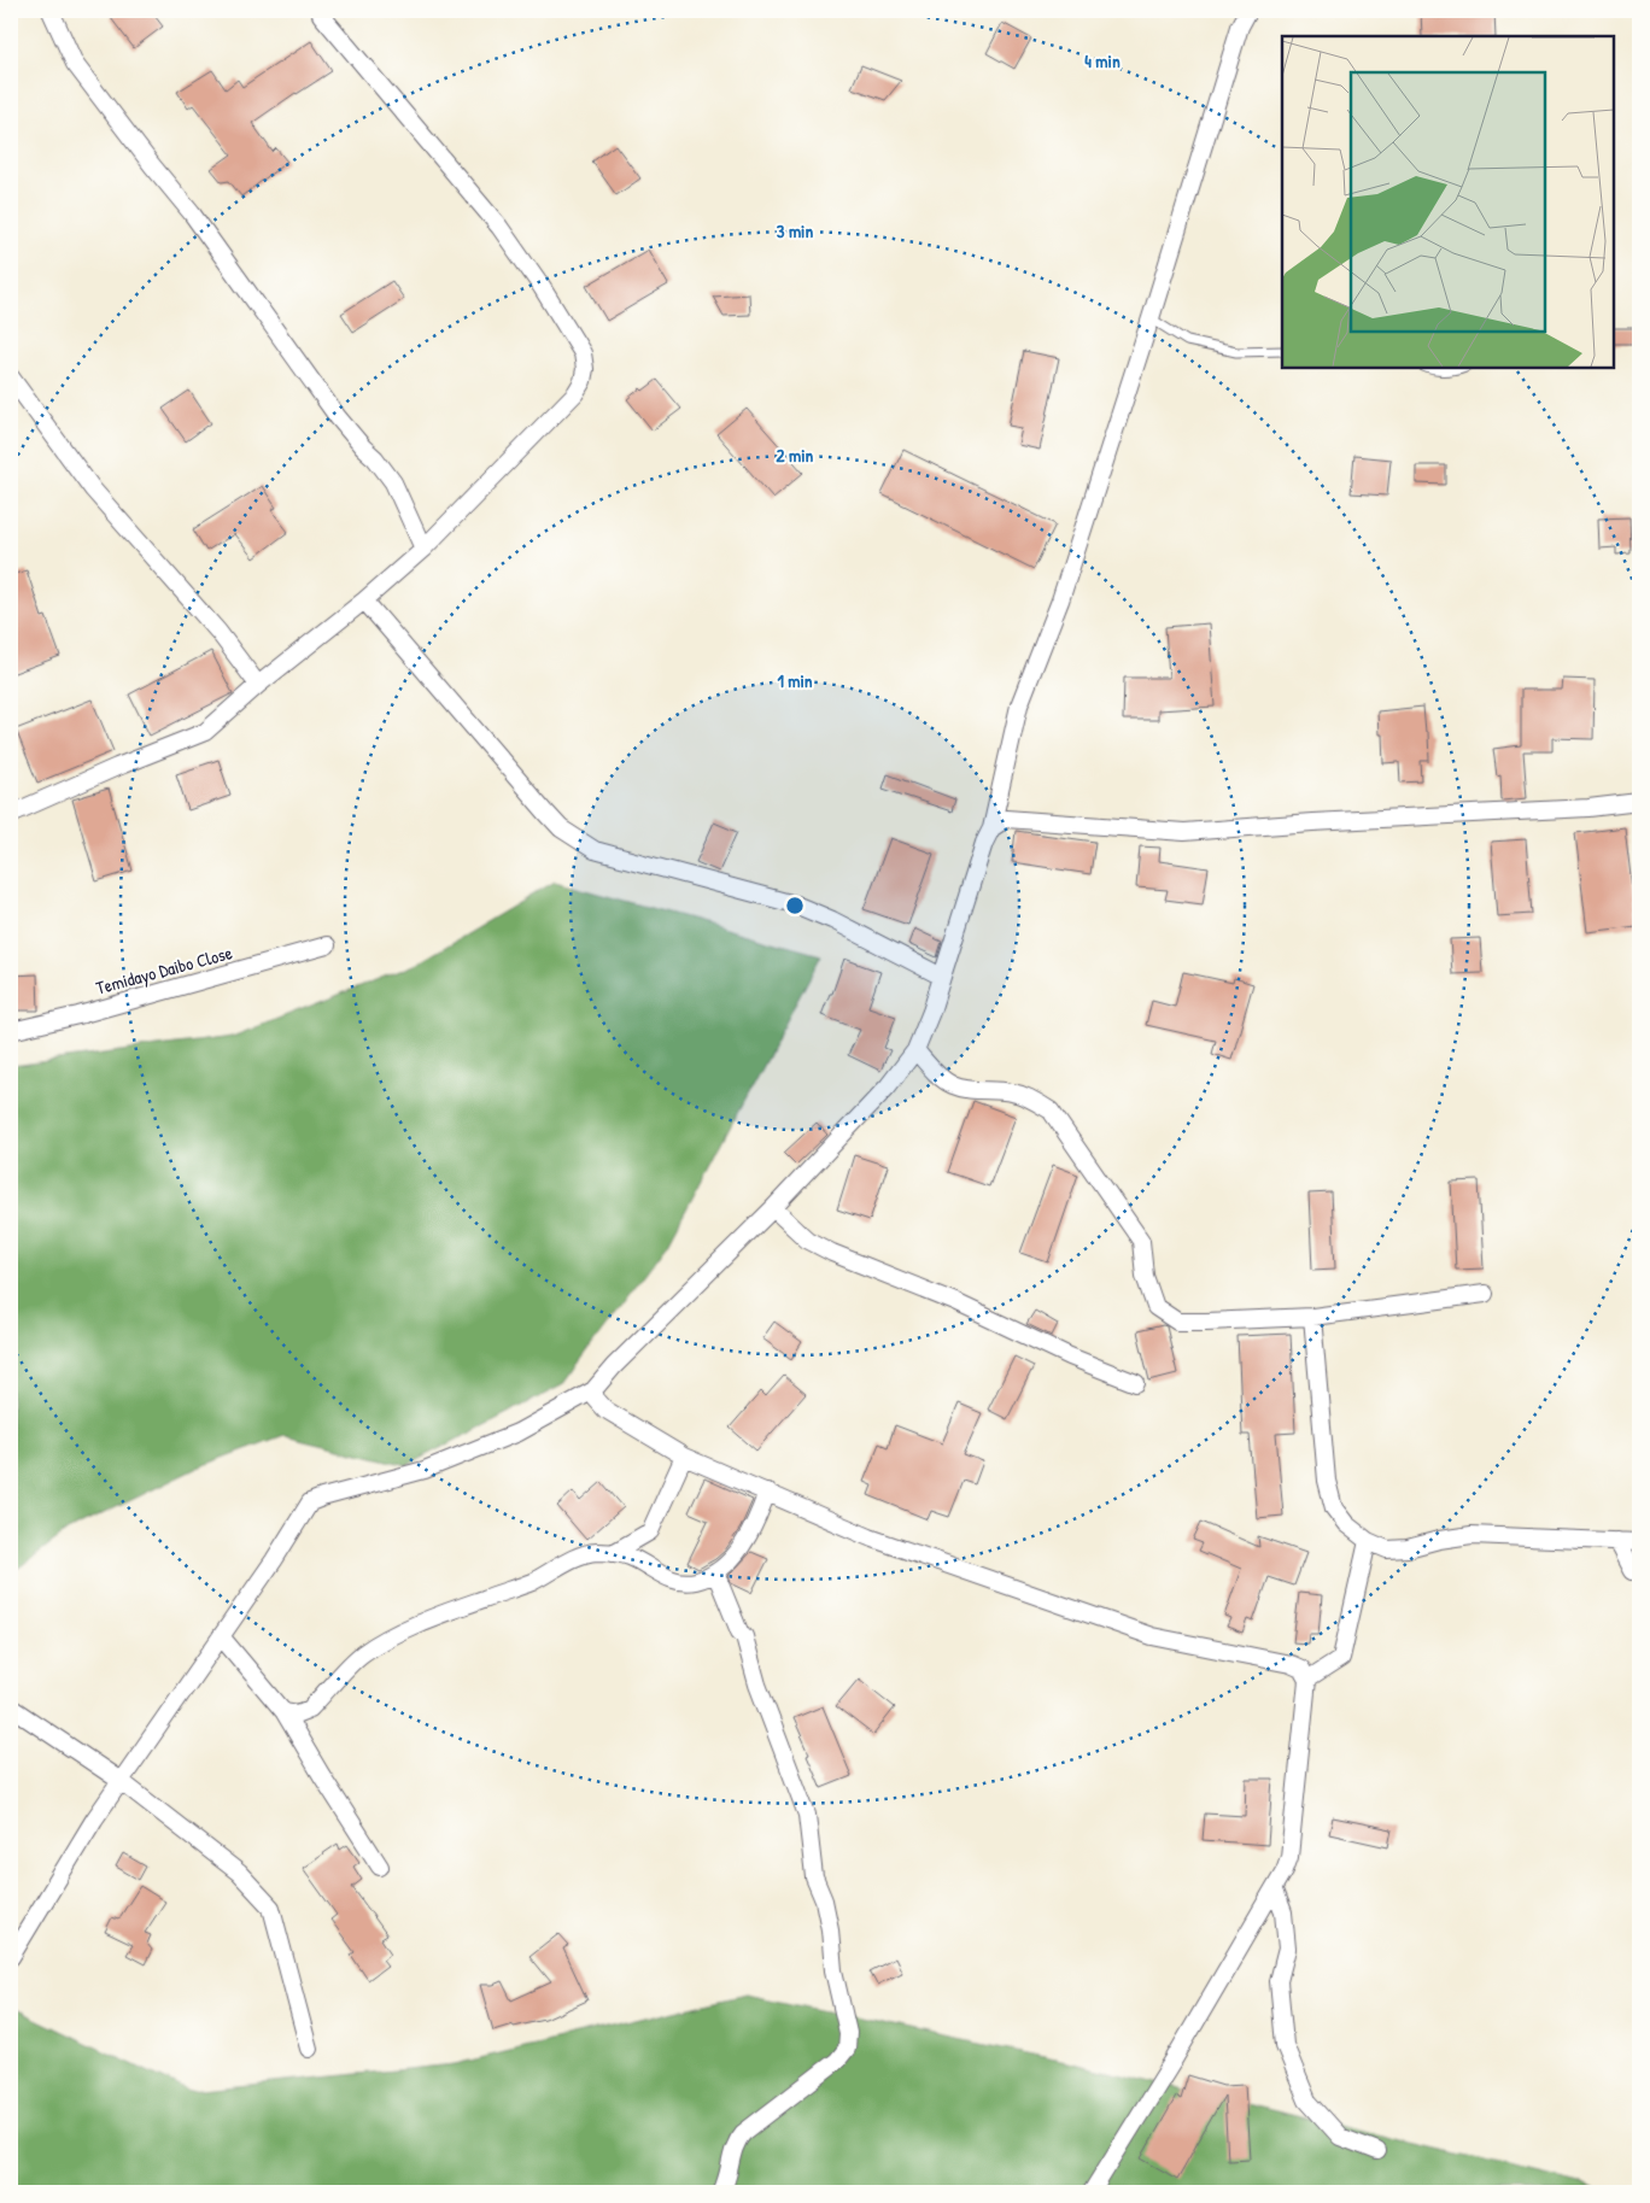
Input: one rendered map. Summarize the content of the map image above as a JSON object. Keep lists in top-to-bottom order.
{
  "streets": {
    "street": ["Temidayo Daibo Close"]
  },
  "rings": [
    "4 min",
    "3 min",
    "2 min",
    "1 min"
  ]
}
